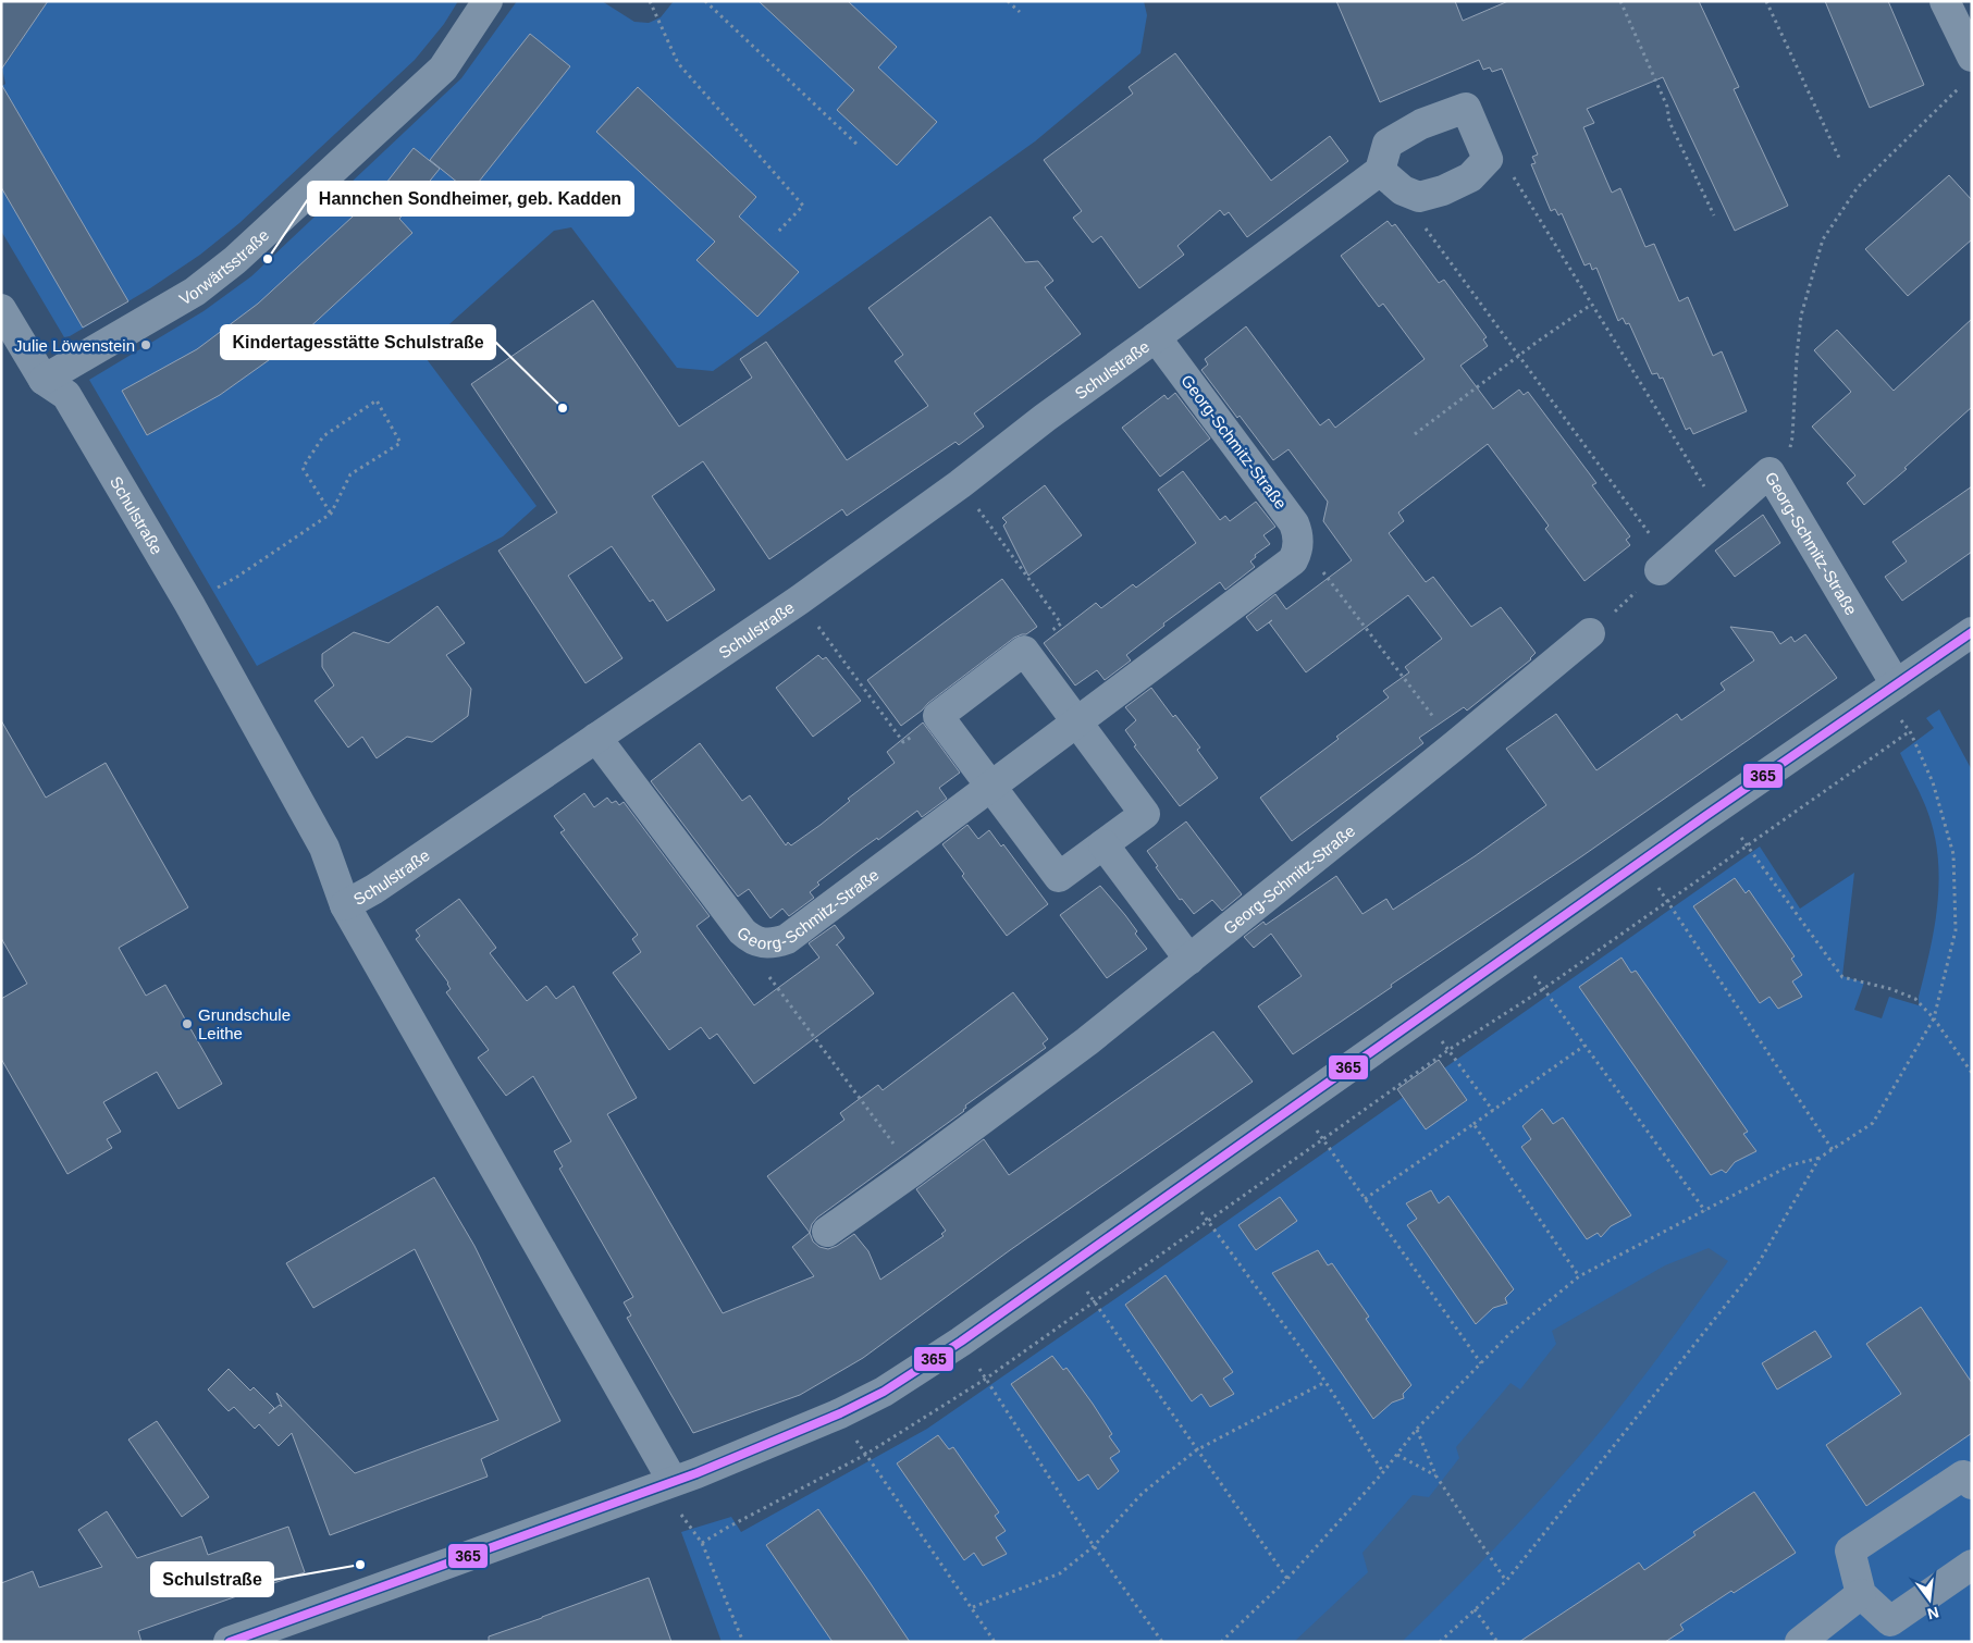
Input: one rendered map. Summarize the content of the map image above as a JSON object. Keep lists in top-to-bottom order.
{
  "streets": {
    "street": ["Vorwärtsstraße", "Schulstraße", "Georg-Schmitz-Straße"]
  },
  "crossings": [
    ["Vorwärtsstraße", "Schulstraße"],
    ["Schulstraße", "Georg-Schmitz-Straße"]
  ],
  "places": [
    "Hannchen Sondheimer, geb. Kadden",
    "Julie Löwenstein",
    "Kindertagesstätte Schulstraße",
    "Grundschule Leithe",
    "Schulstraße"
  ],
  "lines": ["transit line 365"],
  "north": "bottom"
}
